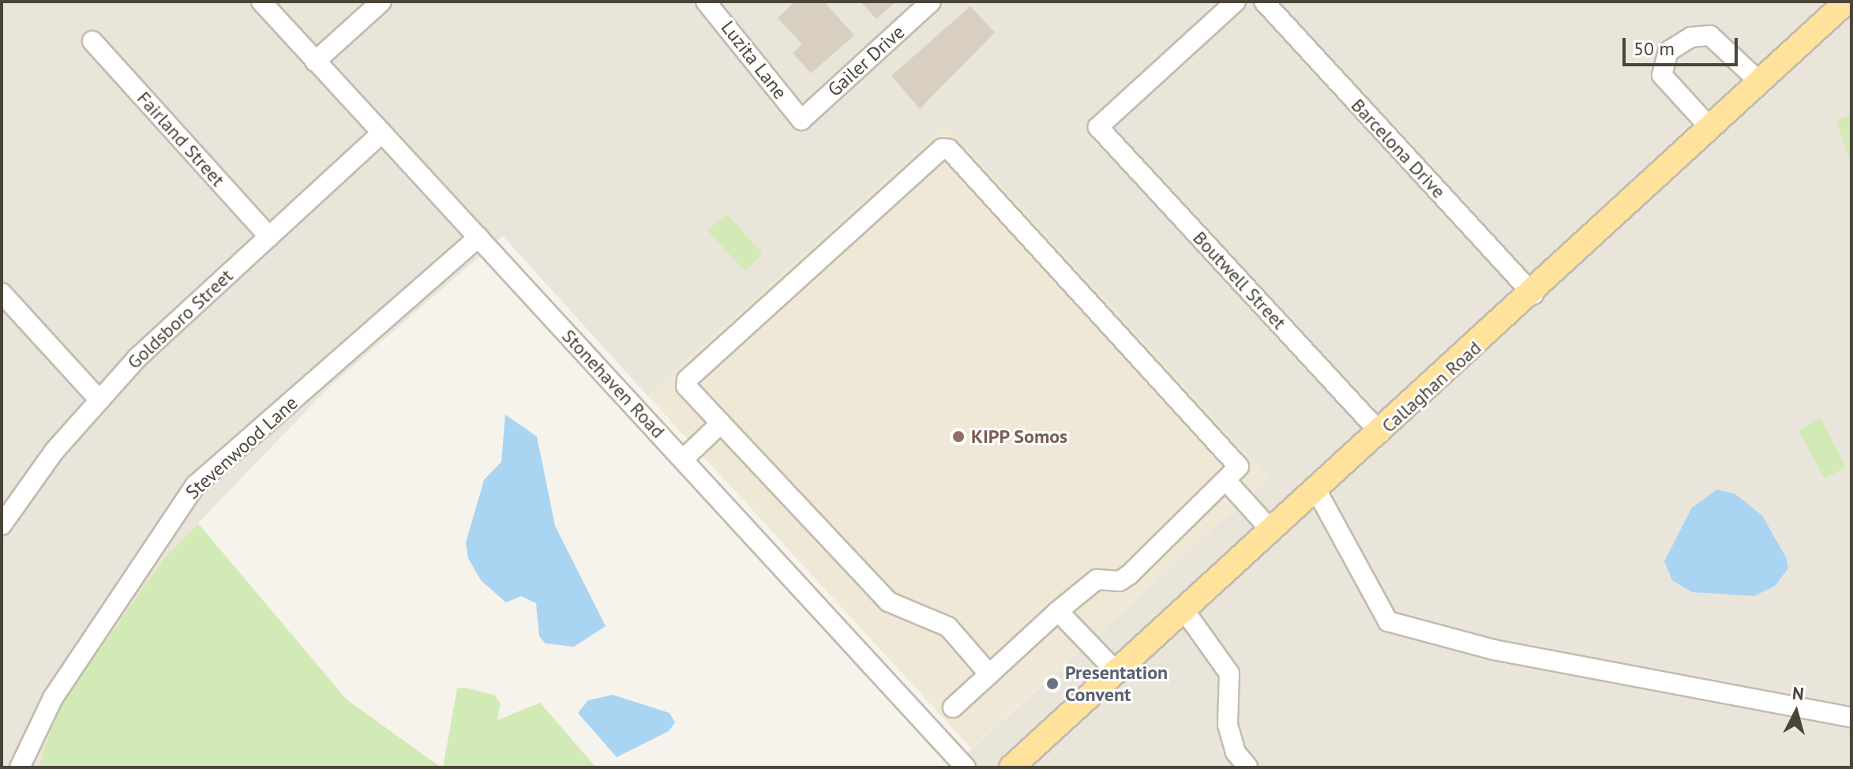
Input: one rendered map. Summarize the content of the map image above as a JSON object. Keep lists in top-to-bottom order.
{
  "streets": {
    "main road": ["Callaghan Road"],
    "street": [
      "Luzita Lane",
      "Gailer Drive",
      "Fairland Street",
      "Barcelona Drive",
      "Boutwell Street",
      "Goldsboro Street",
      "Stonehaven Road",
      "Stevenwood Lane"
    ]
  },
  "crossings": [
    ["Luzita Lane", "Gailer Drive"],
    ["Fairland Street", "Goldsboro Street"],
    ["Barcelona Drive", "Callaghan Road"],
    ["Boutwell Street", "Callaghan Road"],
    ["Goldsboro Street", "Stonehaven Road"],
    ["Stonehaven Road", "Stevenwood Lane"]
  ],
  "places": ["KIPP Somos", "Presentation Convent"],
  "scale_bar": "50 m",
  "north": "top"
}
